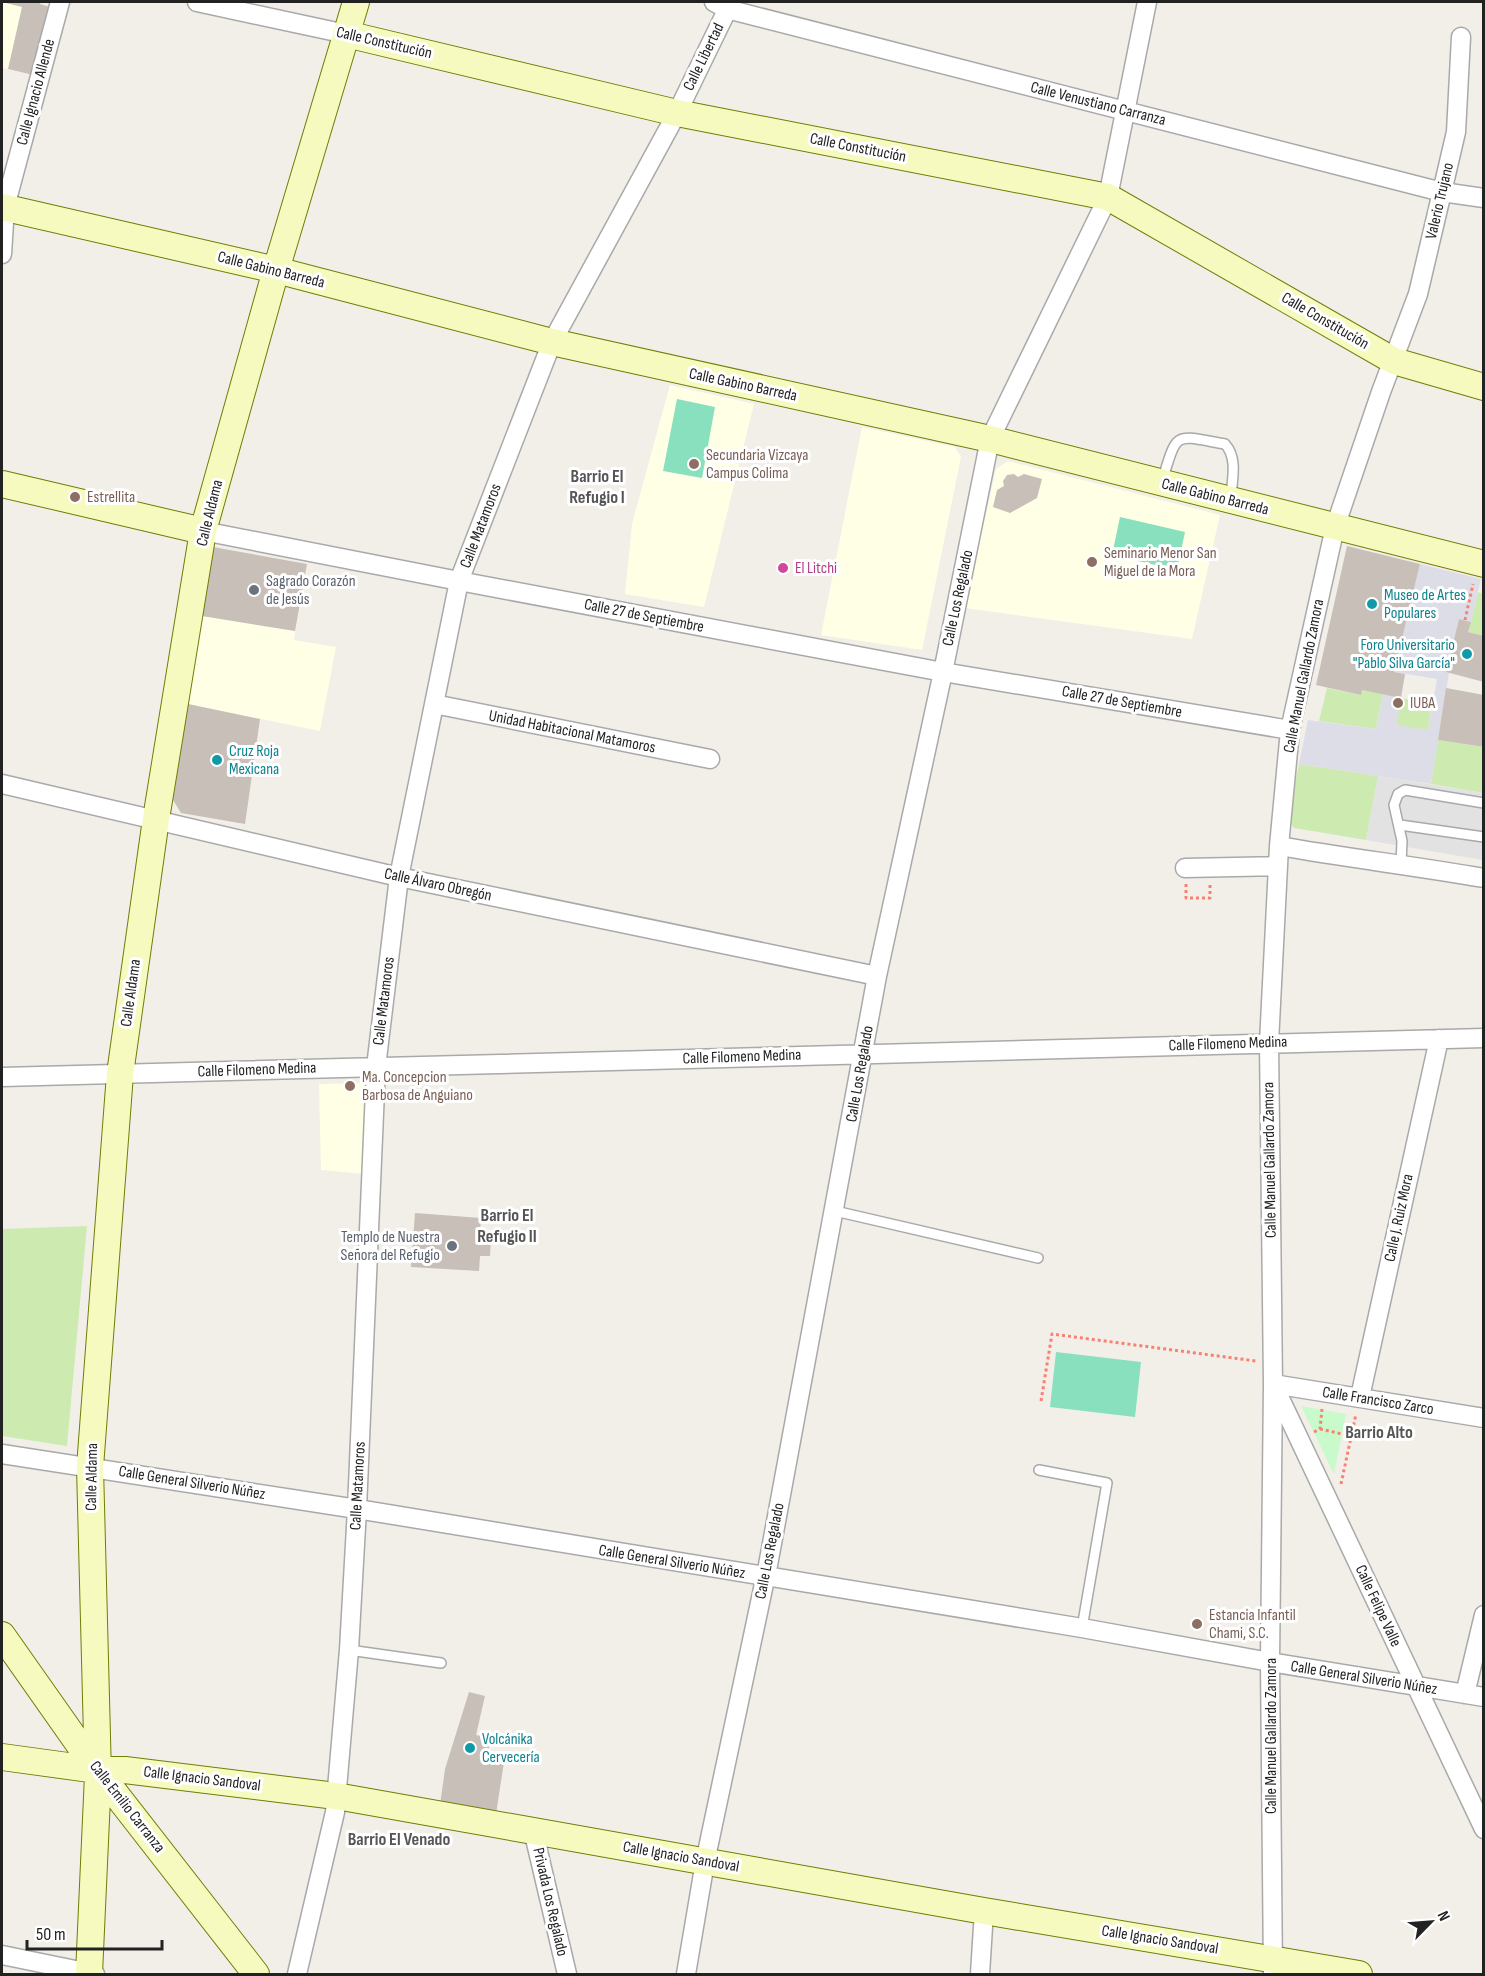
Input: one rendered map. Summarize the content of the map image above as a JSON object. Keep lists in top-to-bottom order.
{
  "streets": {
    "street": [
      "Calle Constitución",
      "Calle Libertad",
      "Calle Ignacio Allende",
      "Calle Venustiano Carranza",
      "Valerio Trujano",
      "Calle Gabino Barreda",
      "Calle Aldama",
      "Calle Matamoros",
      "Calle Los Regalado",
      "Calle 27 de Septiembre",
      "Calle Manuel Gallardo Zamora",
      "Unidad Habitacional Matamoros",
      "Calle Álvaro Obregón",
      "Calle Filomeno Medina",
      "Calle J. Ruiz Mora",
      "Calle Francisco Zarco",
      "Calle General Silverio Núñez",
      "Calle Felipe Valle",
      "Calle Ignacio Sandoval",
      "Calle Emilio Carranza",
      "Privada Los Regalado"
    ]
  },
  "crossings": [
    ["Calle Constitución", "Calle Libertad"],
    ["Calle Constitución", "Valerio Trujano"],
    ["Calle Constitución", "Calle Aldama"],
    ["Calle Constitución", "Calle Matamoros"],
    ["Calle Constitución", "Calle Los Regalado"],
    ["Calle Constitución", "Calle Manuel Gallardo Zamora"],
    ["Calle Libertad", "Calle Venustiano Carranza"],
    ["Calle Libertad", "Calle Matamoros"],
    ["Calle Ignacio Allende", "Calle Gabino Barreda"],
    ["Calle Venustiano Carranza", "Valerio Trujano"],
    ["Calle Venustiano Carranza", "Calle Los Regalado"],
    ["Valerio Trujano", "Calle Manuel Gallardo Zamora"],
    ["Calle Gabino Barreda", "Calle Aldama"],
    ["Calle Gabino Barreda", "Calle Matamoros"],
    ["Calle Gabino Barreda", "Calle Los Regalado"],
    ["Calle Gabino Barreda", "Calle Manuel Gallardo Zamora"],
    ["Calle Aldama", "Calle 27 de Septiembre"],
    ["Calle Aldama", "Calle Álvaro Obregón"],
    ["Calle Aldama", "Calle Filomeno Medina"],
    ["Calle Aldama", "Calle General Silverio Núñez"],
    ["Calle Aldama", "Calle Ignacio Sandoval"],
    ["Calle Aldama", "Calle Emilio Carranza"],
    ["Calle Matamoros", "Calle 27 de Septiembre"],
    ["Calle Matamoros", "Unidad Habitacional Matamoros"],
    ["Calle Matamoros", "Calle Álvaro Obregón"],
    ["Calle Matamoros", "Calle Filomeno Medina"],
    ["Calle Matamoros", "Calle General Silverio Núñez"],
    ["Calle Matamoros", "Calle Ignacio Sandoval"],
    ["Calle Los Regalado", "Calle 27 de Septiembre"],
    ["Calle Los Regalado", "Calle Álvaro Obregón"],
    ["Calle Los Regalado", "Calle Filomeno Medina"],
    ["Calle Los Regalado", "Calle General Silverio Núñez"],
    ["Calle Los Regalado", "Calle Ignacio Sandoval"],
    ["Calle 27 de Septiembre", "Calle Manuel Gallardo Zamora"],
    ["Calle Manuel Gallardo Zamora", "Calle Filomeno Medina"],
    ["Calle Manuel Gallardo Zamora", "Calle Francisco Zarco"],
    ["Calle Manuel Gallardo Zamora", "Calle General Silverio Núñez"],
    ["Calle Manuel Gallardo Zamora", "Calle Felipe Valle"],
    ["Calle Manuel Gallardo Zamora", "Calle Ignacio Sandoval"],
    ["Calle Filomeno Medina", "Calle J. Ruiz Mora"],
    ["Calle J. Ruiz Mora", "Calle Francisco Zarco"],
    ["Calle Francisco Zarco", "Calle Felipe Valle"],
    ["Calle General Silverio Núñez", "Calle Felipe Valle"],
    ["Calle Ignacio Sandoval", "Calle Emilio Carranza"],
    ["Calle Ignacio Sandoval", "Privada Los Regalado"]
  ],
  "districts": [
    "Barrio El Refugio I",
    "Barrio El Refugio II",
    "Barrio Alto",
    "Barrio El Venado"
  ],
  "places": [
    "Secundaria Vizcaya Campus Colima",
    "Estrellita",
    "Seminario Menor San Miguel de la Mora",
    "El Litchi",
    "Sagrado Corazón de Jesús",
    "Museo de Artes Populares",
    "Foro Universitario \"Pablo Silva García\"",
    "IUBA",
    "Cruz Roja Mexicana",
    "Ma. Concepcion Barbosa de Anguiano",
    "Templo de Nuestra Señora del Refugio",
    "Estancia Infantil Chami, S.C.",
    "Volcánika Cervecería"
  ],
  "scale_bar": "50 m",
  "north": "top right"
}
